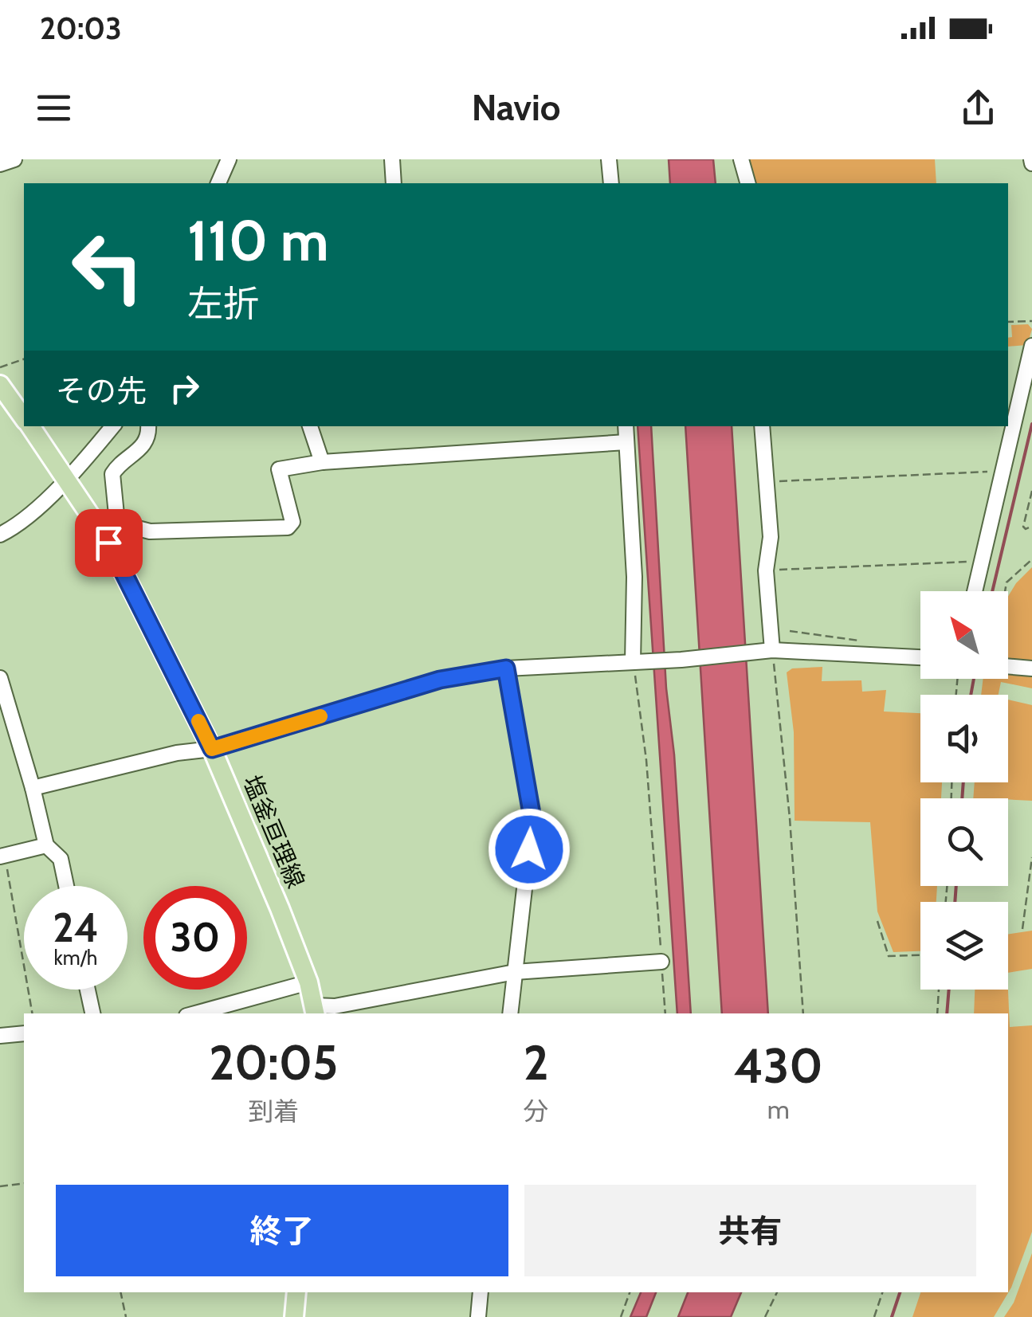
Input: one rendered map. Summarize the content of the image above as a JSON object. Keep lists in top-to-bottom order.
{
  "streets": {
    "main road": ["塩釜亘理線"]
  },
  "north": "top left",
  "page": {
    "status": "20:03",
    "header": "Navio",
    "turn": ["110 m", "左折"],
    "then": "その先",
    "speed": "24 km/h",
    "limit": "30",
    "eta": [
      "20:05",
      "到着",
      "2",
      "分",
      "430",
      "m"
    ],
    "buttons": ["終了", "共有"]
  }
}
